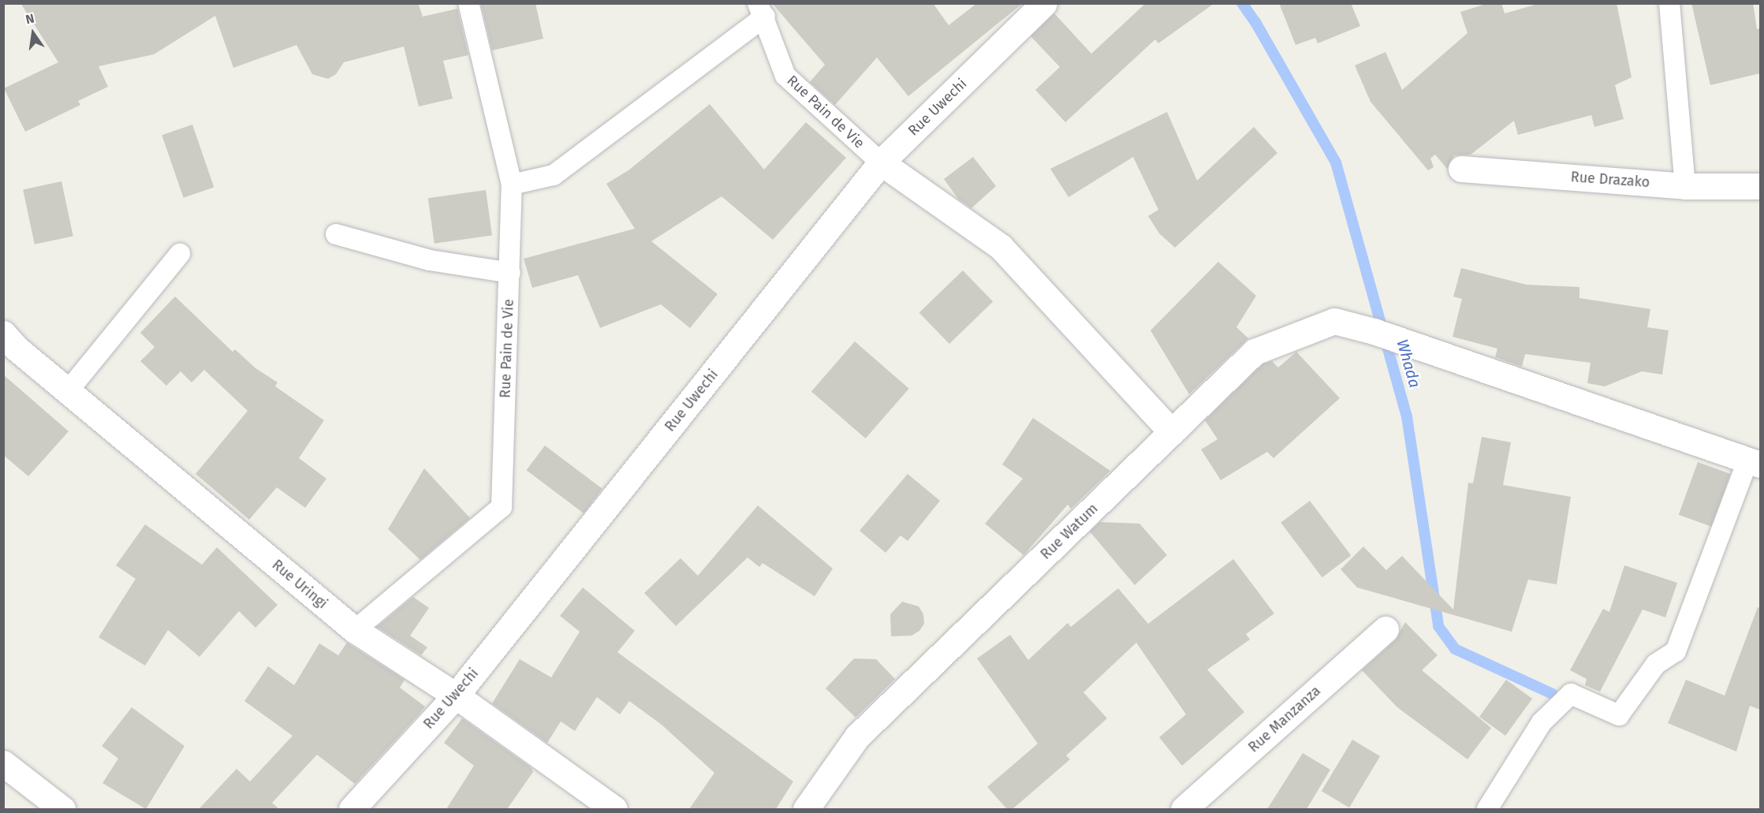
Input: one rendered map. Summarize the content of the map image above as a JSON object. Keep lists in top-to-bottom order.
{
  "streets": {
    "street": [
      "Rue Uwechi",
      "Rue Drazako",
      "Rue Watum",
      "Rue Uringi",
      "Rue Manzanza"
    ],
    "lane": ["Rue Pain de Vie"]
  },
  "crossings": [
    ["Rue Uwechi", "Rue Pain de Vie"],
    ["Rue Uwechi", "Rue Uringi"],
    ["Rue Pain de Vie", "Rue Uringi"]
  ],
  "water": ["Whada"],
  "north": "top"
}
